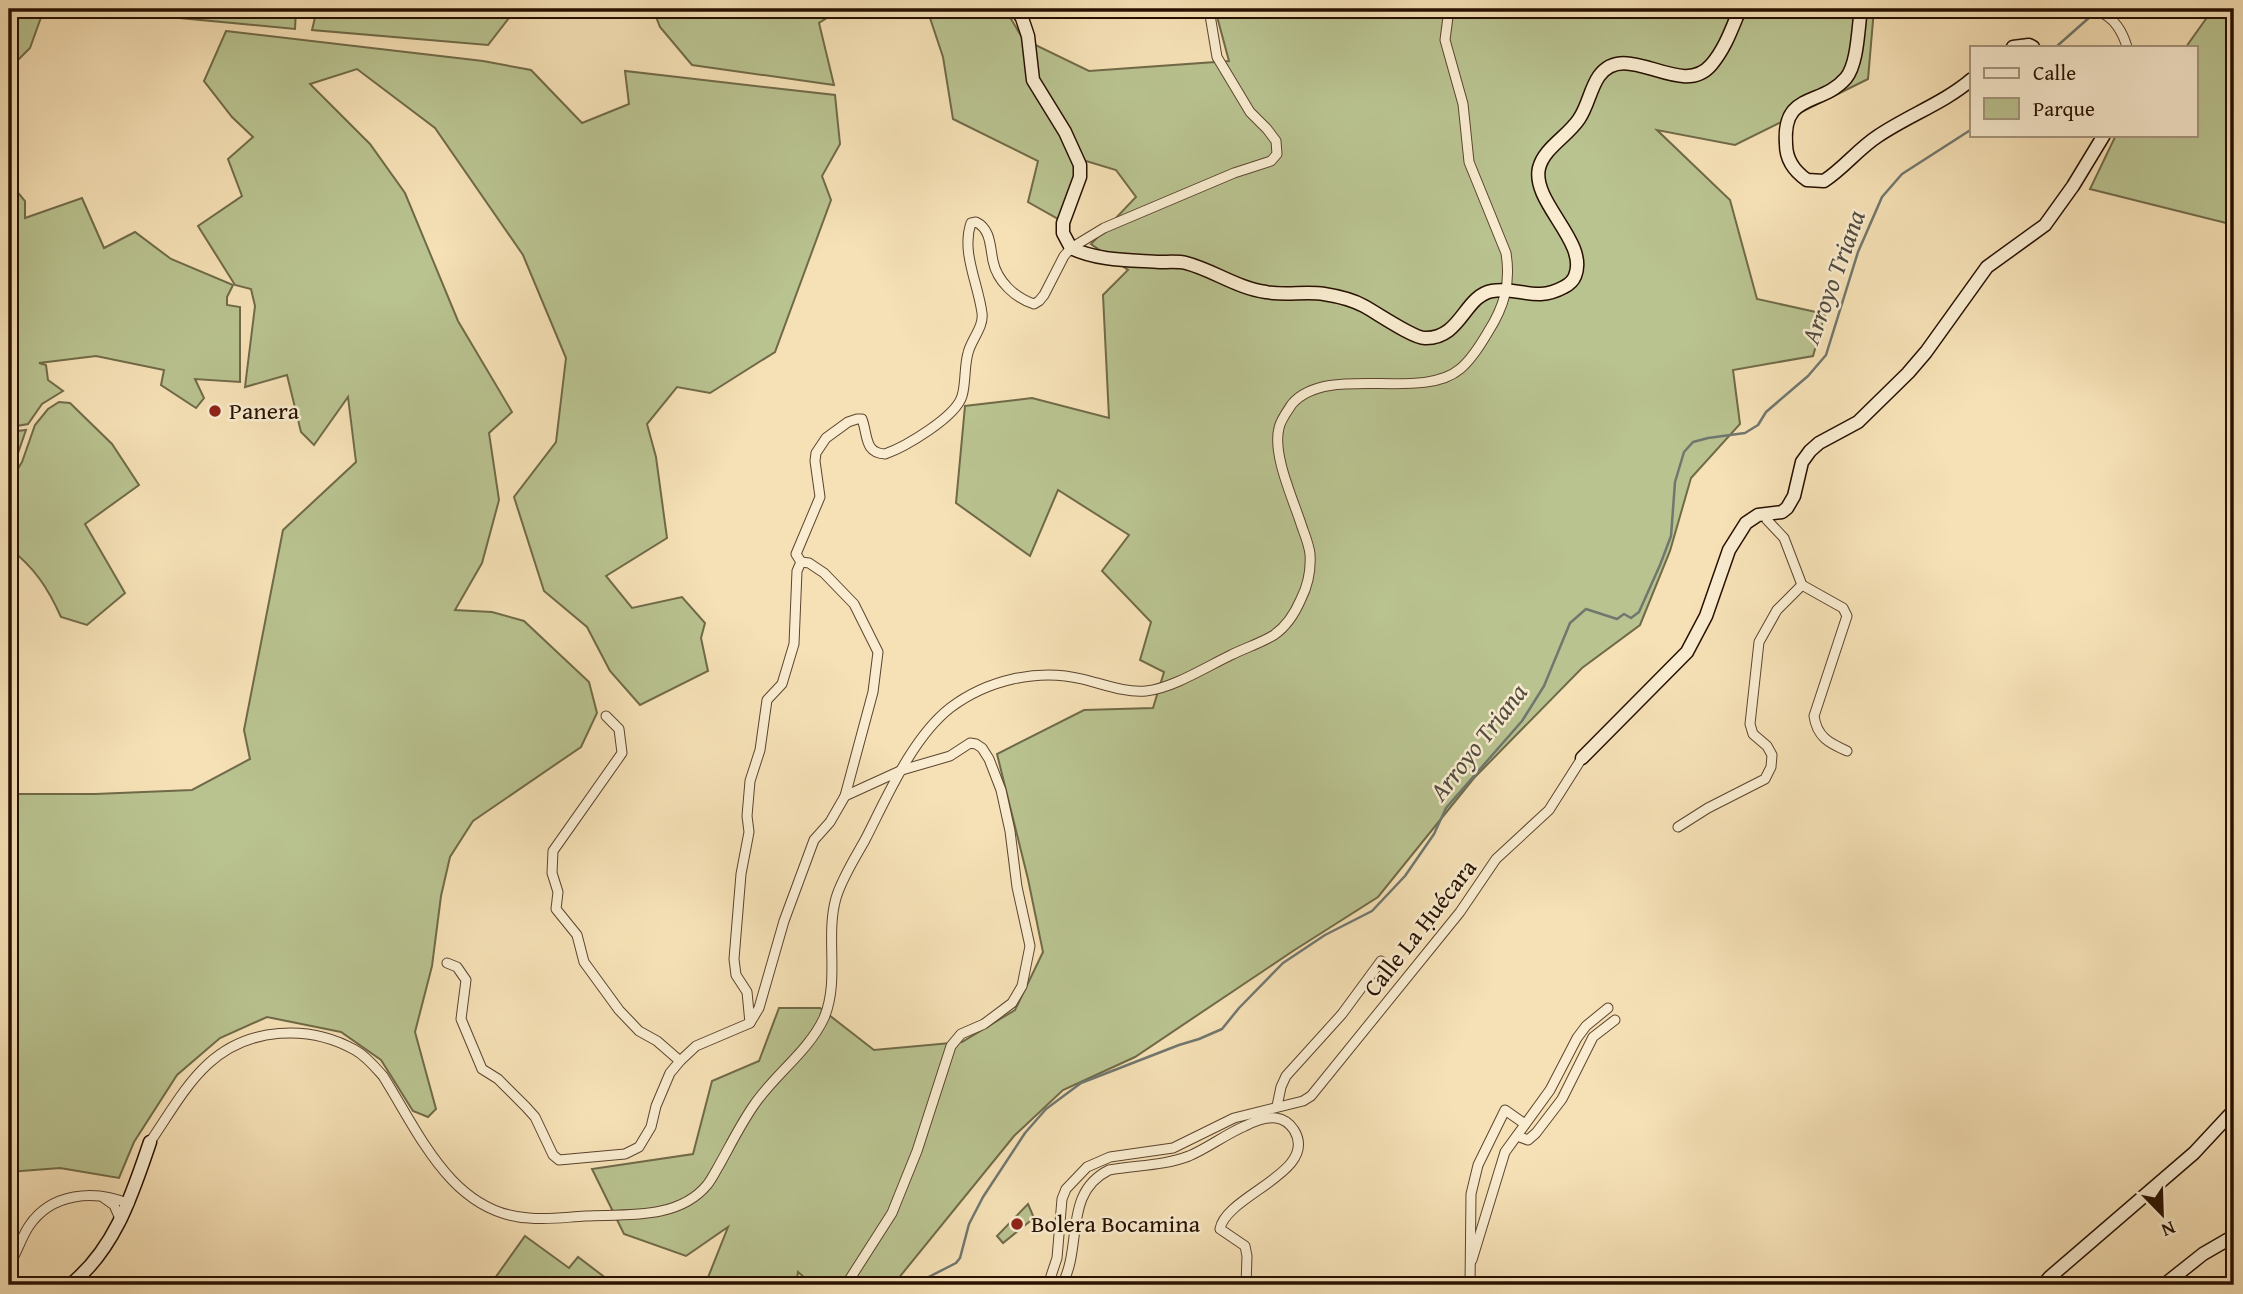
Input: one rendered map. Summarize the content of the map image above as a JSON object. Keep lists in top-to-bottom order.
{
  "streets": {
    "street": ["Calle La Ḥuécara"]
  },
  "water": ["Arroyo Triana"],
  "places": ["Panera", "Bolera Bocamina"],
  "legend": ["Calle", "Parque"],
  "north": "bottom right"
}
